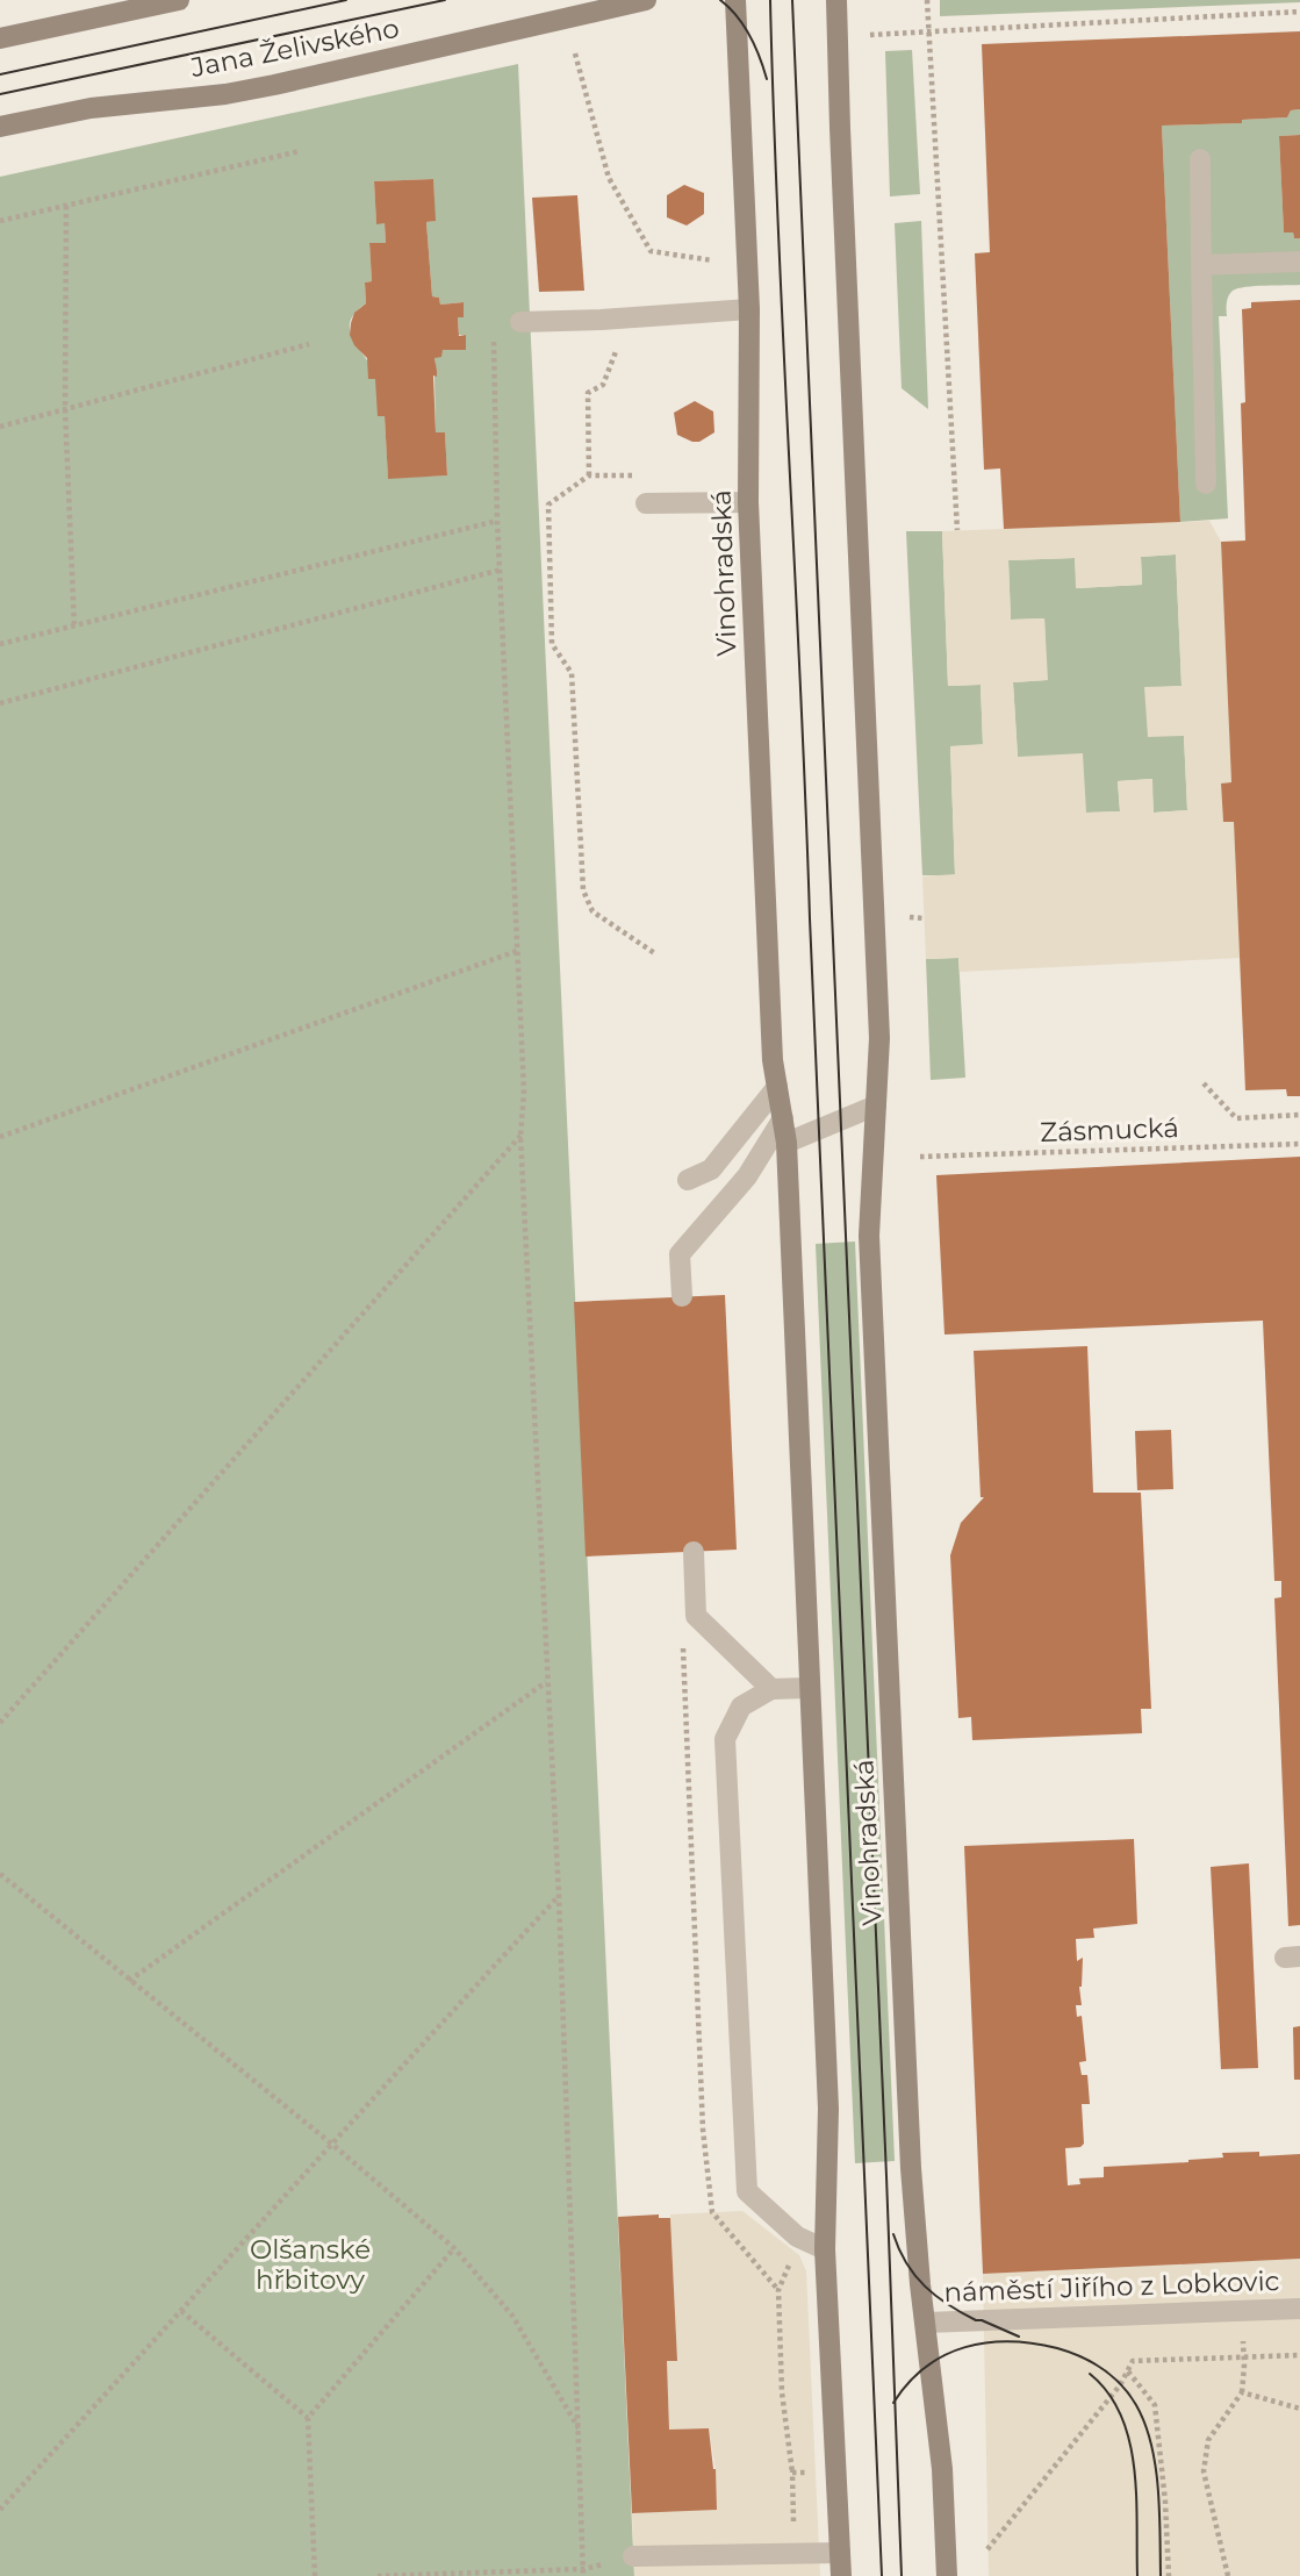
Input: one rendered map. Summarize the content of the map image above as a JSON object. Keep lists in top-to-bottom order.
{
  "streets": {
    "main road": ["Jana Želivského", "Vinohradská"],
    "street": ["náměstí Jiřího z Lobkovic"],
    "path": ["Zásmucká"]
  },
  "crossings": [
    ["Vinohradská", "náměstí Jiřího z Lobkovic"]
  ],
  "parks": ["Olšanské hřbitovy"]
}
